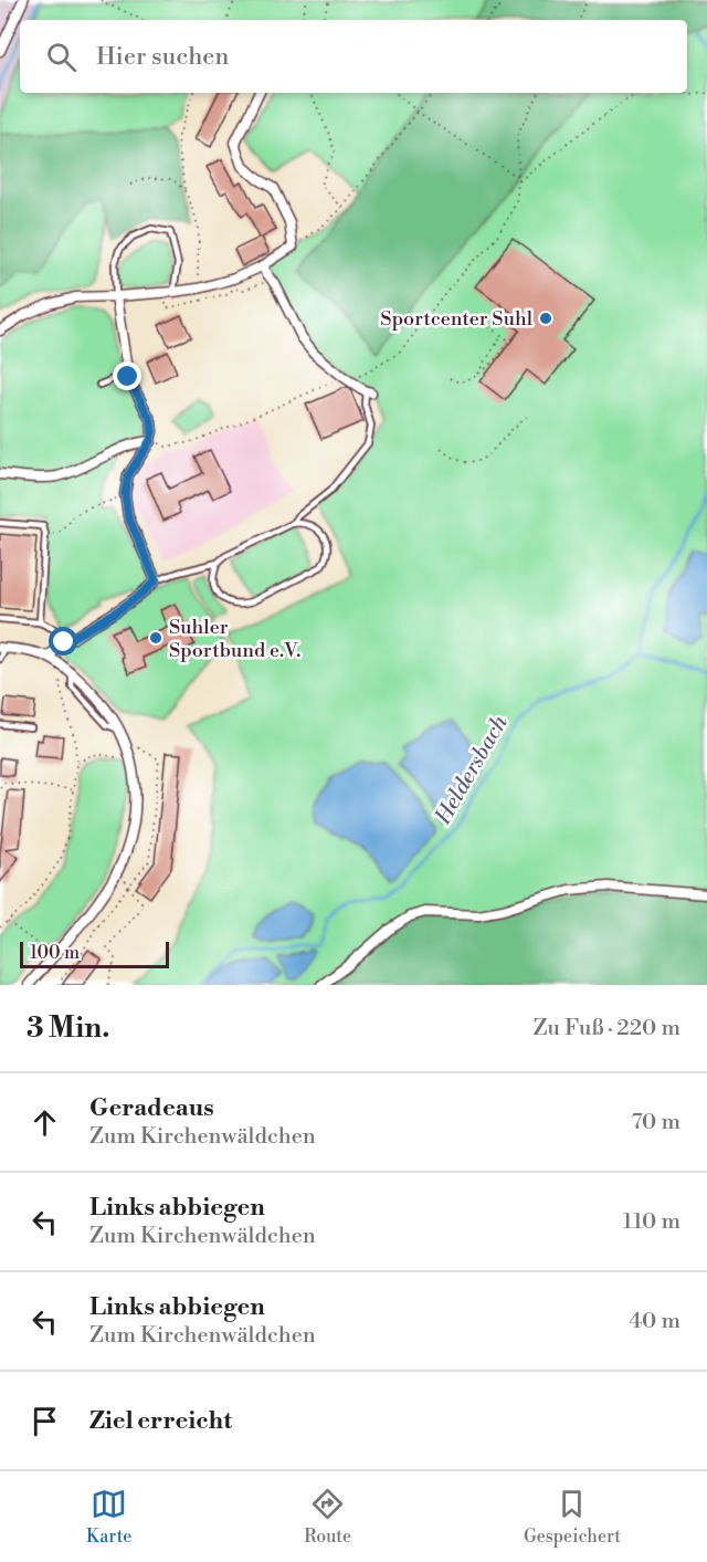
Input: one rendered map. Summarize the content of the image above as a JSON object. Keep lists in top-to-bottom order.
{
  "water": ["Heldersbach"],
  "places": ["Sportcenter Suhl", "Suhler Sportbund e.V."],
  "scale_bar": "100 m",
  "page": {
    "search": "Hier suchen",
    "scale": "100 m",
    "heading": ["3 Min.", "Zu Fuß · 220 m"],
    "list": [
      ["Geradeaus", "Zum Kirchenwäldchen", "70 m"],
      ["Links abbiegen", "Zum Kirchenwäldchen", "110 m"],
      ["Links abbiegen", "Zum Kirchenwäldchen", "40 m"],
      "Ziel erreicht"
    ],
    "nav": ["Karte", "Route", "Gespeichert"]
  }
}
